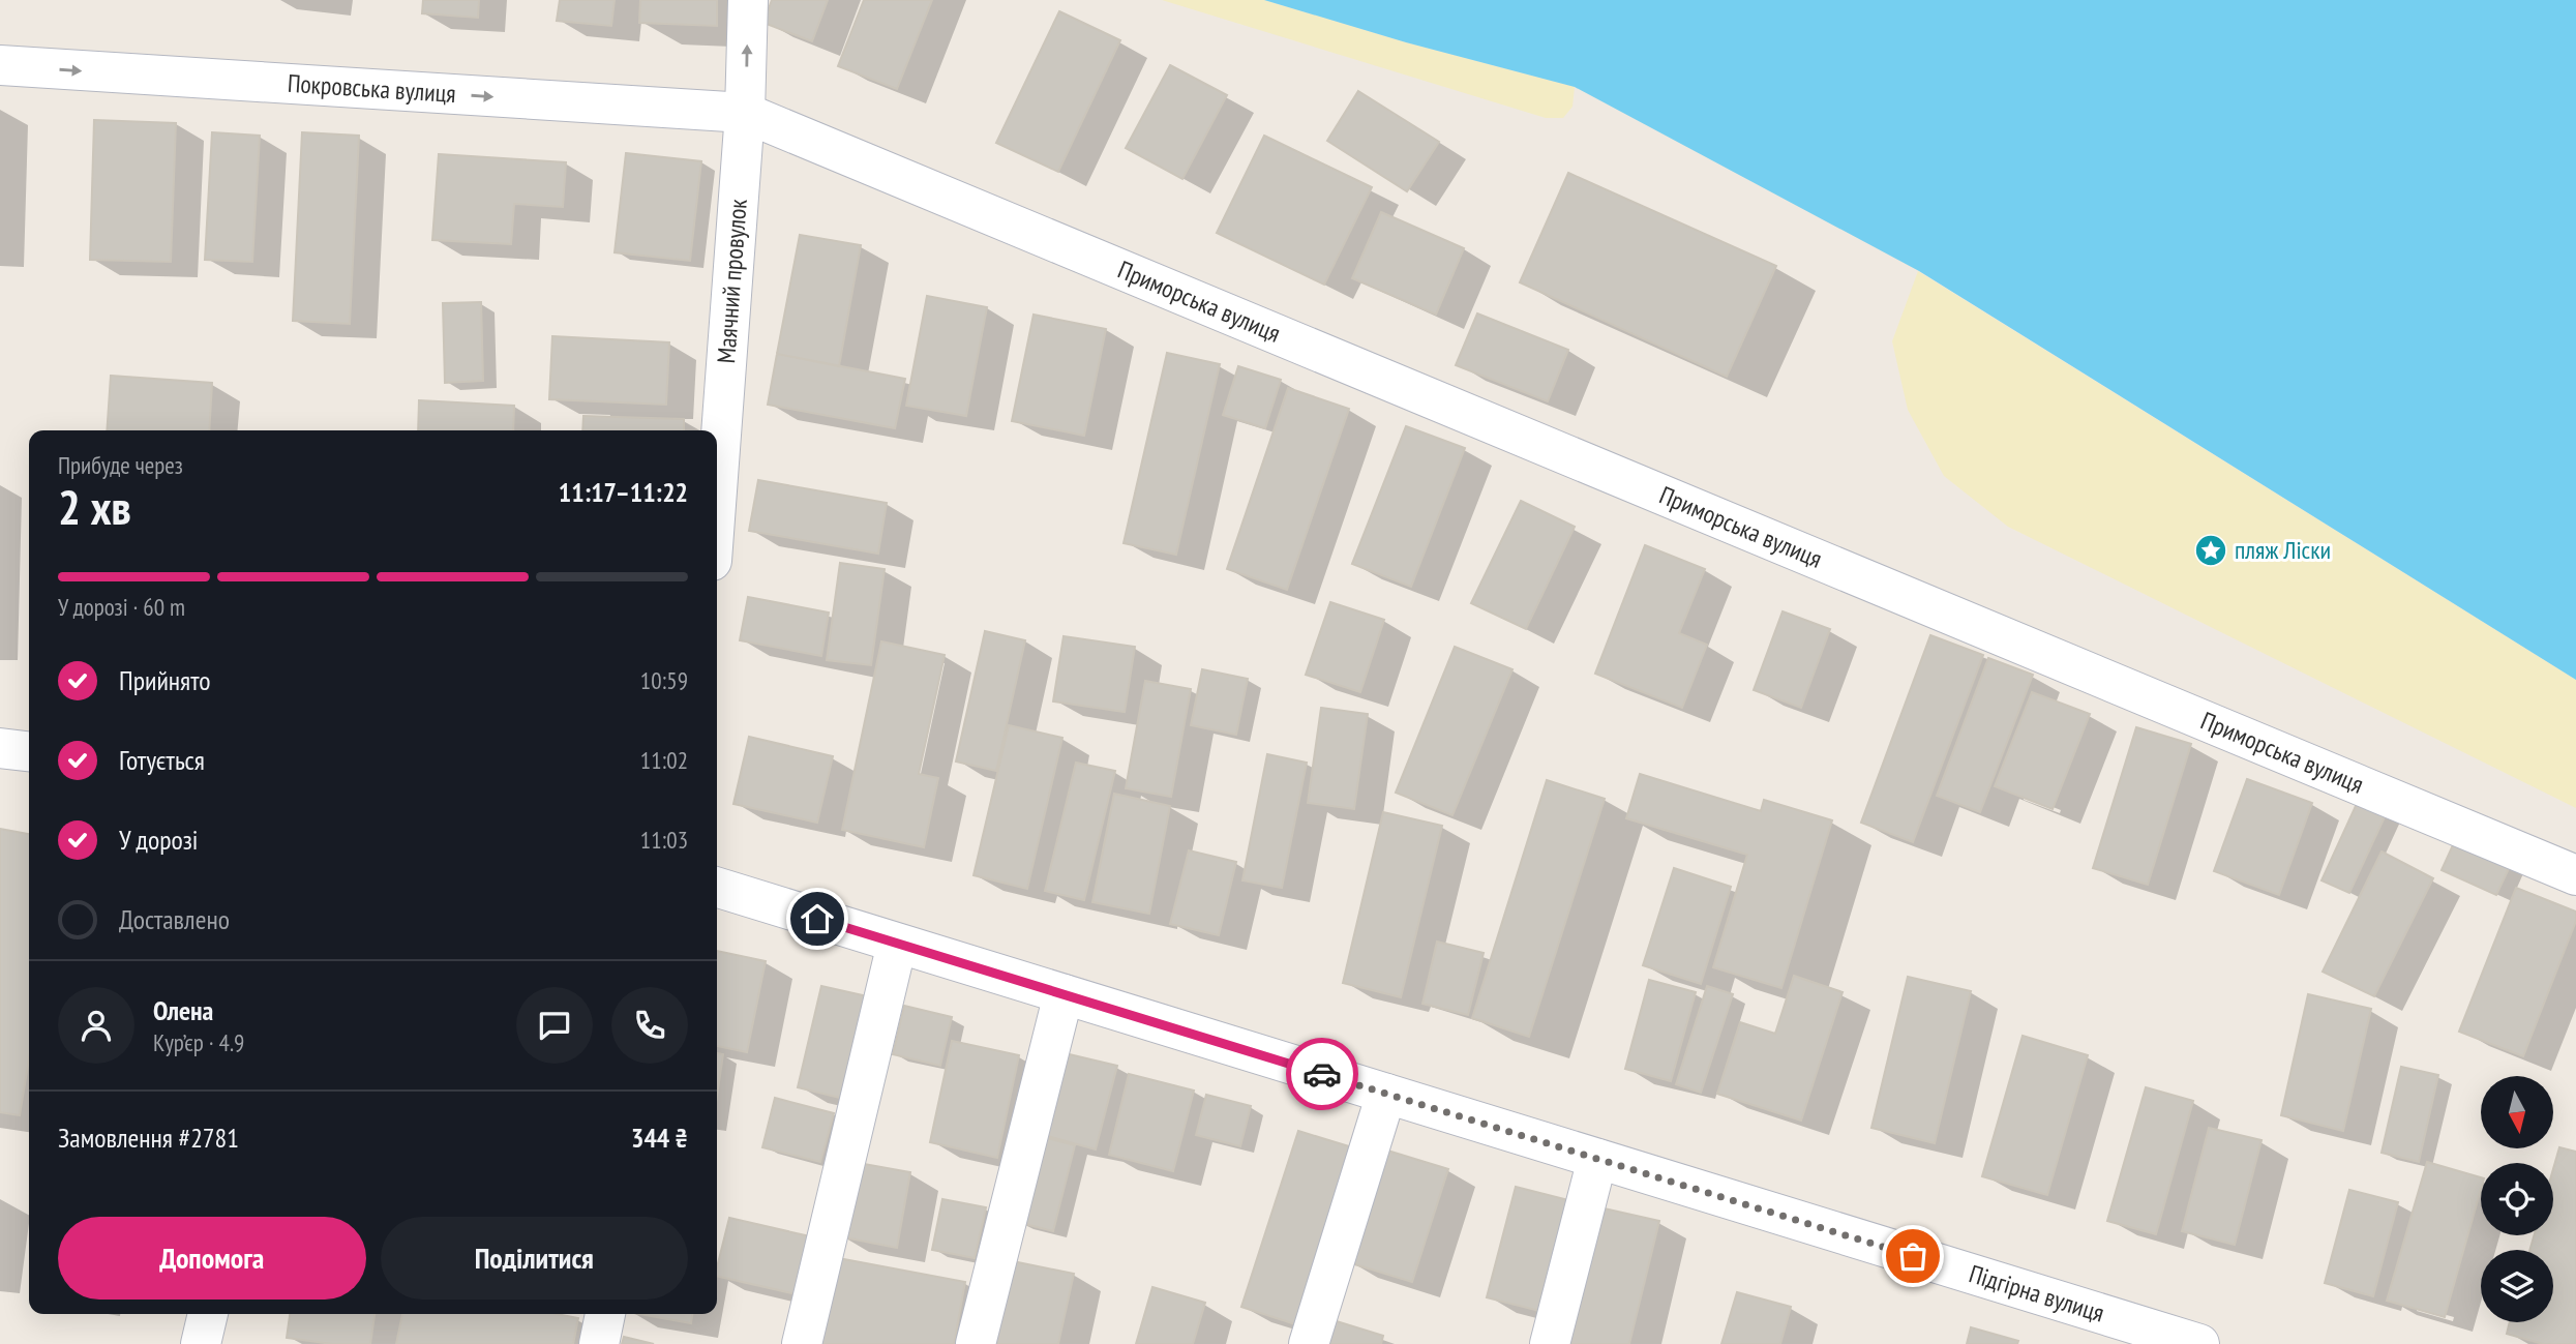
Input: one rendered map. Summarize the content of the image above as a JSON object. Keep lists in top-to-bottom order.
{
  "streets": {
    "street": [
      "Покровська вулиця",
      "Маячний провулок",
      "Приморська вулиця",
      "Підгірна вулиця"
    ]
  },
  "crossings": [
    ["Покровська вулиця", "Маячний провулок"],
    ["Покровська вулиця", "Приморська вулиця"],
    ["Маячний провулок", "Приморська вулиця"]
  ],
  "one_way": ["Покровська вулиця"],
  "places": {
    "place": ["пляж Ліски"]
  },
  "north": "bottom",
  "page": {
    "heading": ["2 хв", "Прибуде через", "11:17–11:22"],
    "panel": [
      "Олена",
      "Кур’єр · 4.9",
      "Замовлення #2781",
      "344 ₴"
    ],
    "bar": "У дорозі · 60 m",
    "list": [
      ["Прийнято", "10:59"],
      ["Готується", "11:02"],
      ["У дорозі", "11:03"],
      "Доставлено"
    ],
    "buttons": ["Допомога", "Поділитися"]
  }
}
